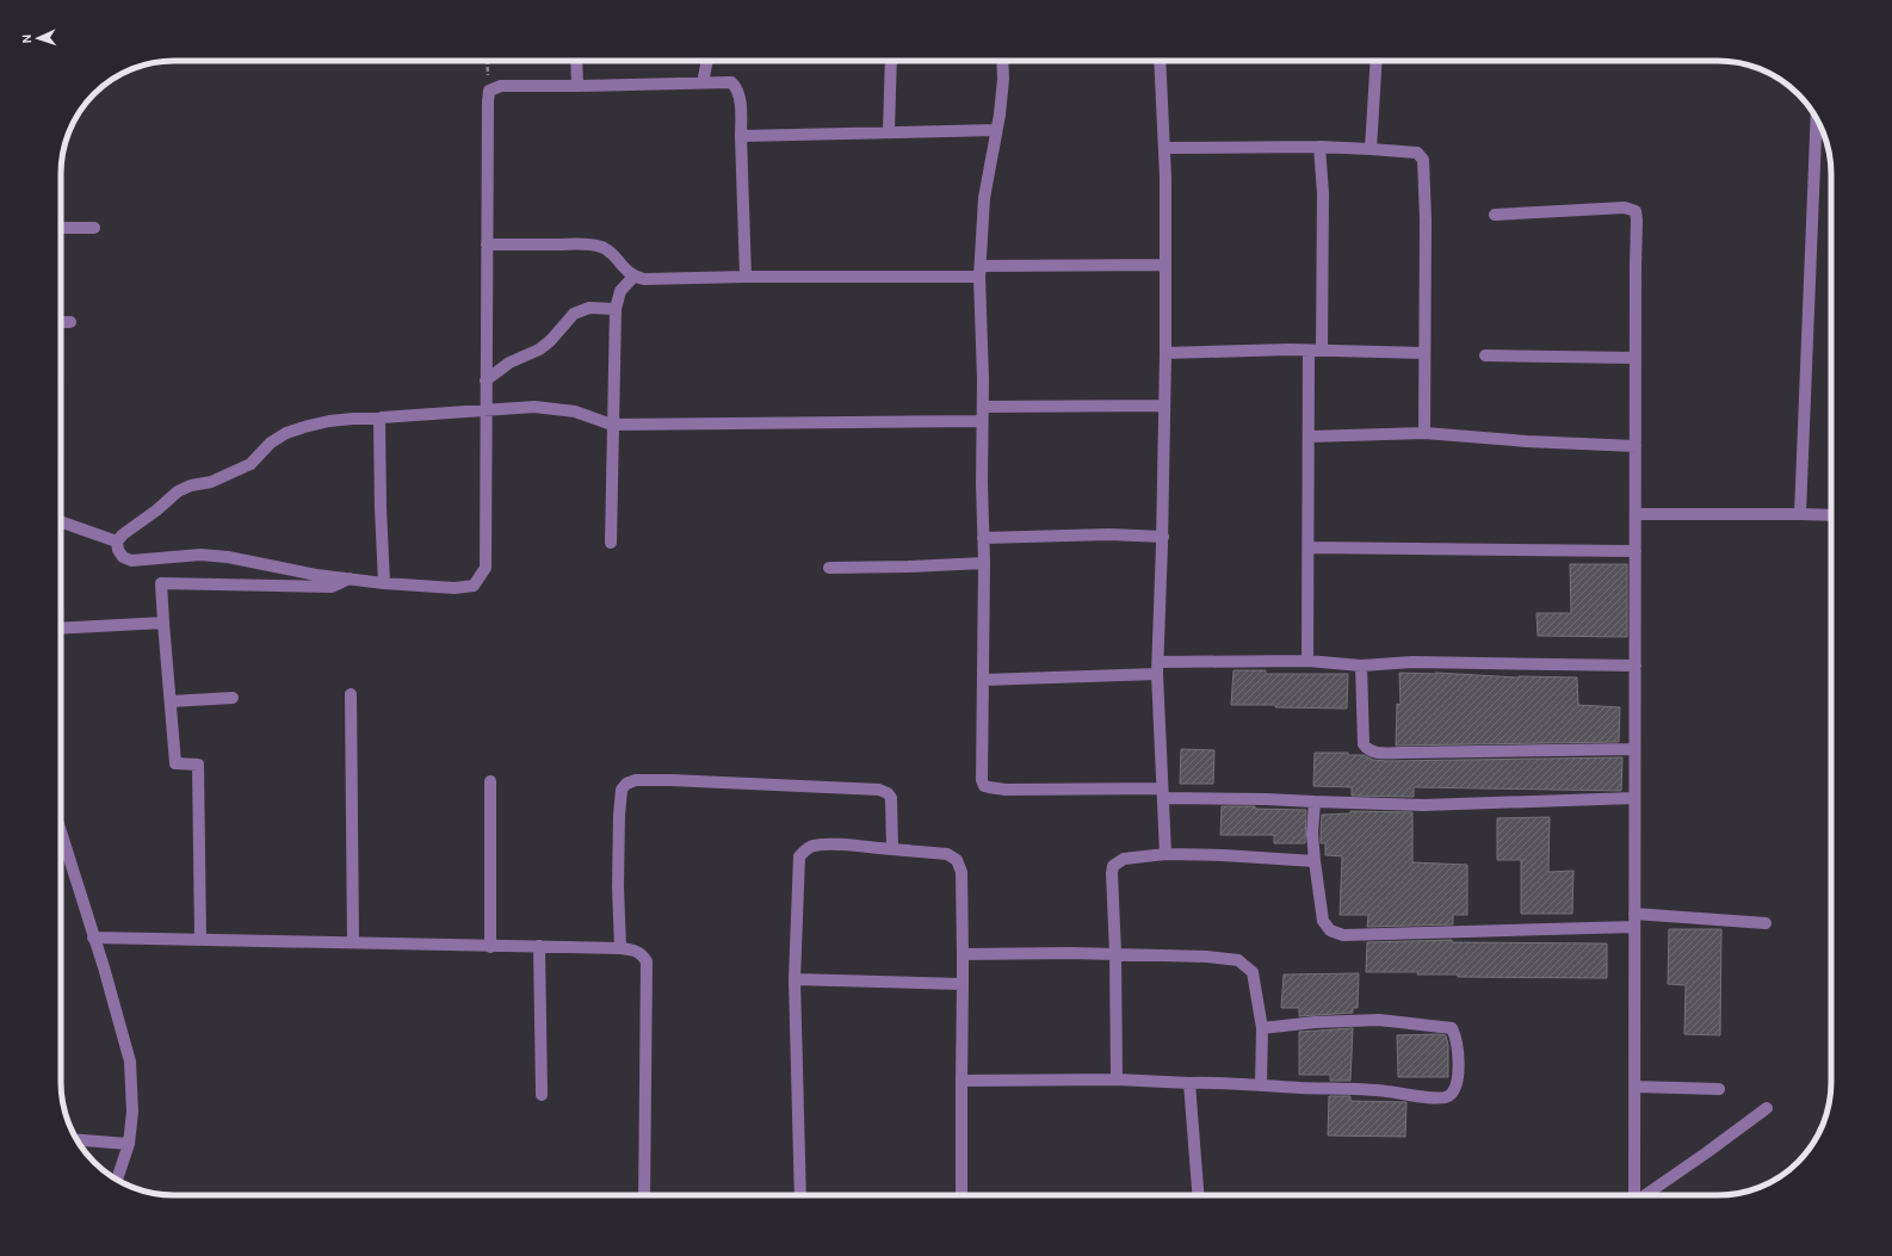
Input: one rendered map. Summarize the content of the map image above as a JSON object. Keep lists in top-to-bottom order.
{
  "north": "left"
}
